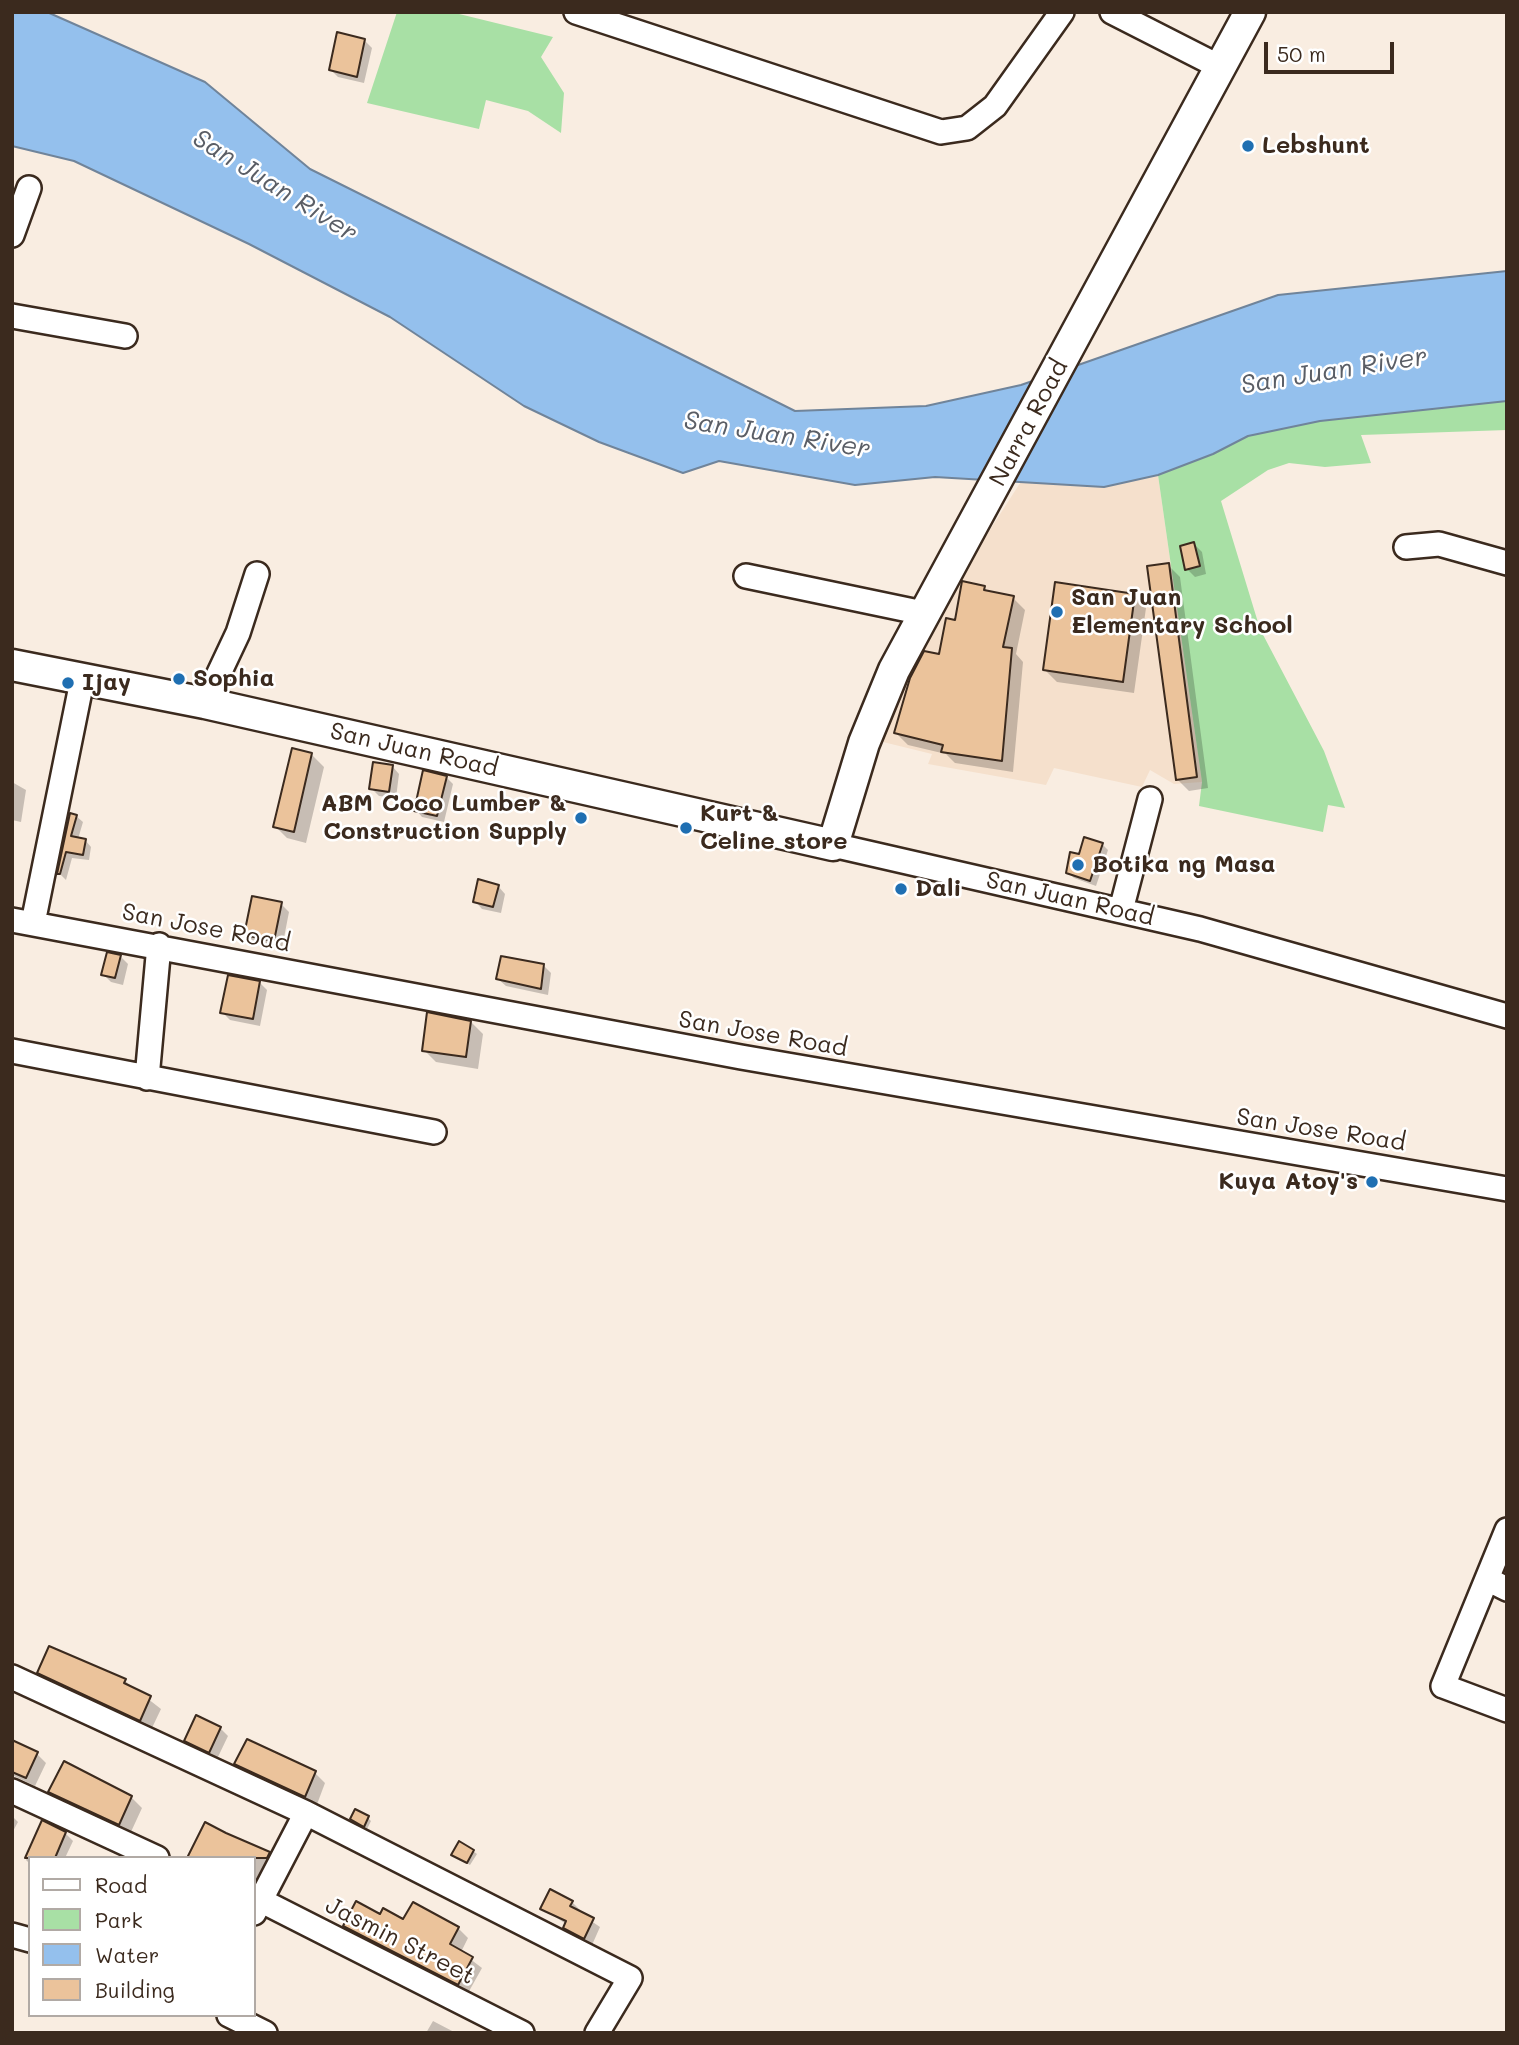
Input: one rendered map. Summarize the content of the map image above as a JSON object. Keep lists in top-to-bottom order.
{
  "streets": {
    "main road": ["Narra Road", "San Juan Road"],
    "street": ["San Jose Road", "Jasmin Street"]
  },
  "crossings": [
    ["Narra Road", "San Juan Road"]
  ],
  "water": ["San Juan River"],
  "places": [
    "Lebshunt",
    "San Juan Elementary School",
    "Sophia",
    "Ijay",
    "ABM Coco Lumber & Construction Supply",
    "Kurt & Celine store",
    "Botika ng Masa",
    "Dali",
    "Kuya Atoy's"
  ],
  "legend": [
    "Road",
    "Park",
    "Water",
    "Building"
  ],
  "scale_bar": "50 m"
}
